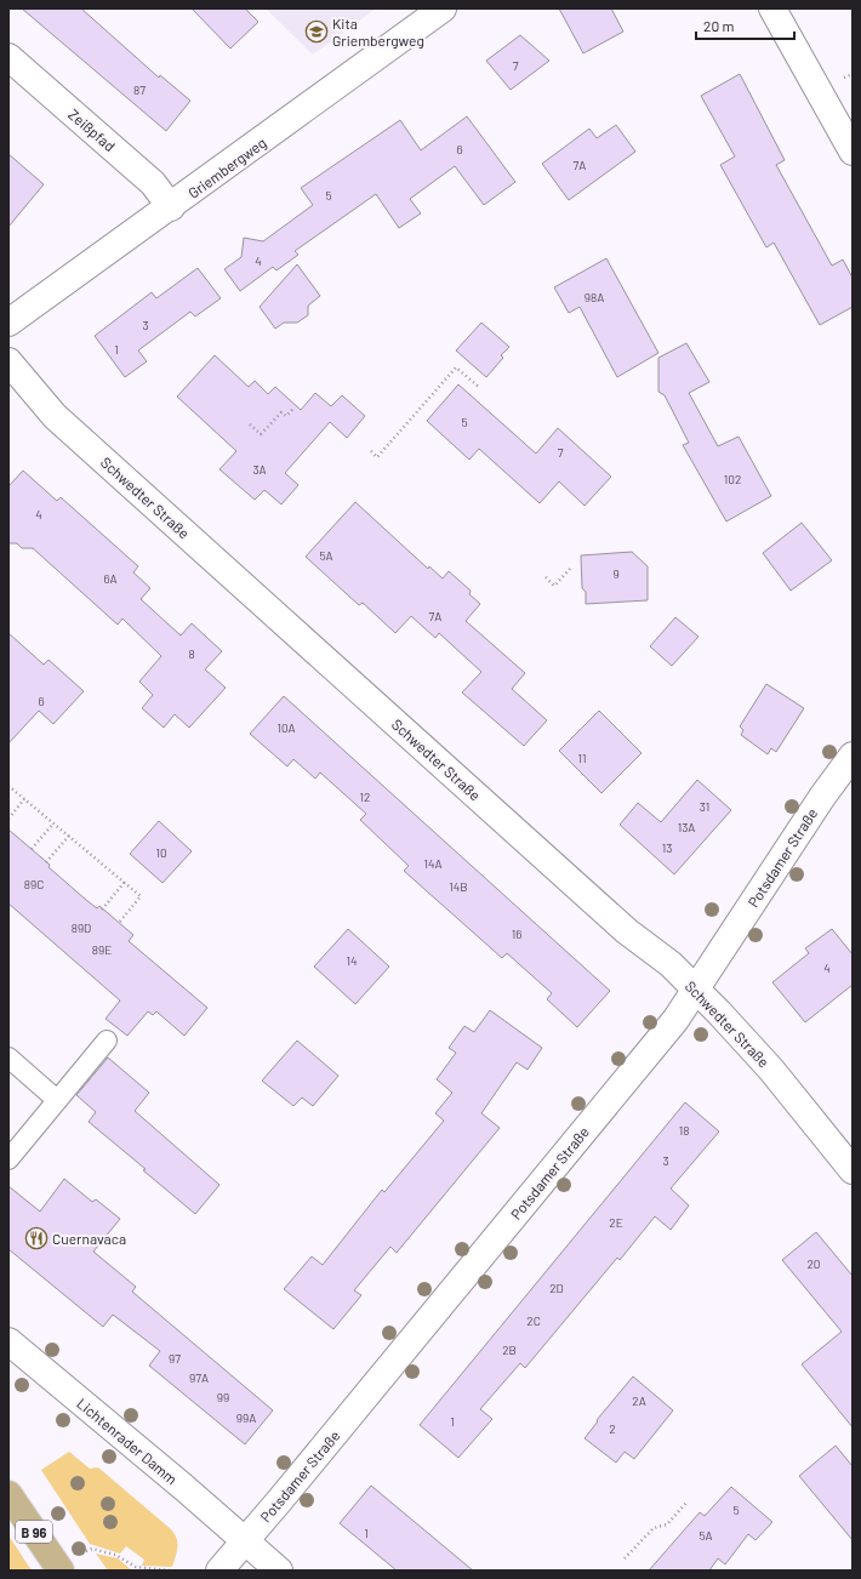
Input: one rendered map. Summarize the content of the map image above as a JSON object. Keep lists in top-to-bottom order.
{
  "streets": {
    "main road": ["B 96"],
    "street": [
      "Zeißpfad",
      "Griembergweg",
      "Schwedter Straße",
      "Potsdamer Straße",
      "Lichtenrader Damm"
    ]
  },
  "crossings": [
    ["Zeißpfad", "Griembergweg"],
    ["Schwedter Straße", "Potsdamer Straße"],
    ["Potsdamer Straße", "Lichtenrader Damm"]
  ],
  "places": {
    "school or university": ["Kita Griembergweg"],
    "restaurant": ["Cuernavaca"]
  },
  "house_numbers": [
    "7",
    "87",
    "6",
    "7A",
    "5",
    "4",
    "98A",
    "3",
    "1",
    "5",
    "7",
    "3A",
    "102",
    "4",
    "5A",
    "9",
    "6A",
    "7A",
    "8",
    "6",
    "10A",
    "11",
    "12",
    "31",
    "13A",
    "13",
    "10",
    "14A",
    "89C",
    "14B",
    "89D",
    "16",
    "89E",
    "14",
    "4",
    "18",
    "3",
    "2E",
    "20",
    "2D",
    "2C",
    "2B",
    "97",
    "97A",
    "99",
    "2A",
    "99A",
    "1",
    "2",
    "5",
    "1",
    "5A"
  ],
  "scale_bar": "20 m"
}
